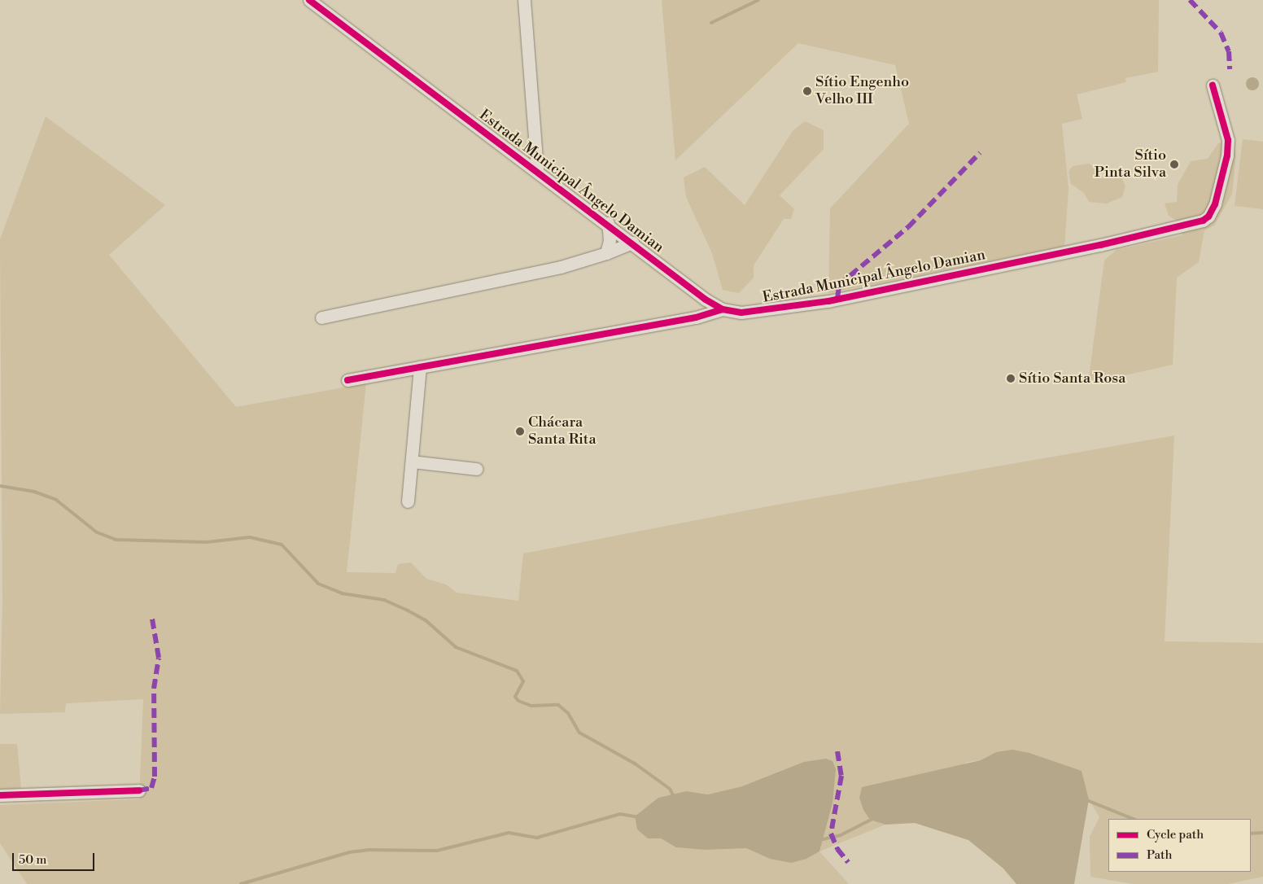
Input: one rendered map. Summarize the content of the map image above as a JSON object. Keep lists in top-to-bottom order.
{
  "streets": {
    "street": ["Estrada Municipal Ângelo Damian"]
  },
  "places": [
    "Sítio Engenho Velho III",
    "Sítio Pinta Silva",
    "Sítio Santa Rosa",
    "Chácara Santa Rita"
  ],
  "legend": ["Cycle path", "Path"],
  "scale_bar": "50 m"
}
